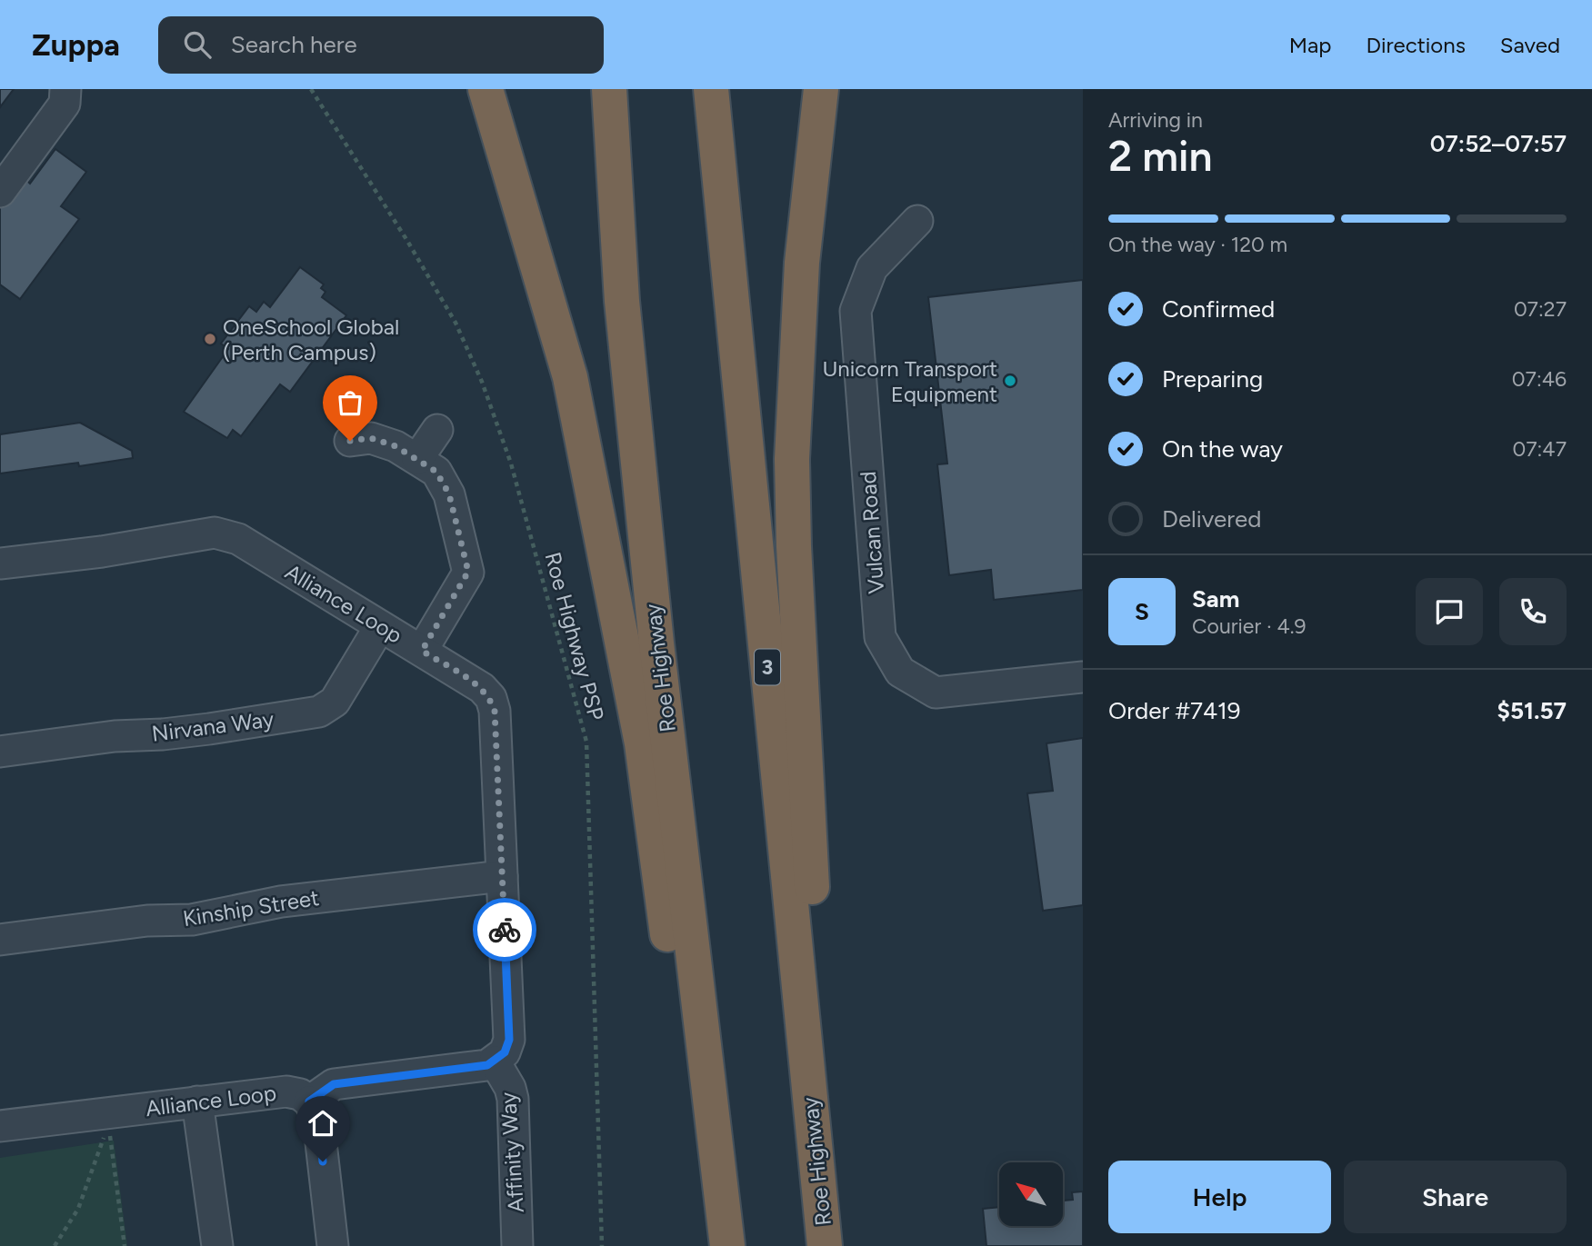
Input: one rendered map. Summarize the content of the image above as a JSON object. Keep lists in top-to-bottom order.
{
  "streets": {
    "highway": ["3", "Roe Highway"],
    "street": [
      "Vulcan Road",
      "Alliance Loop",
      "Nirvana Way",
      "Kinship Street",
      "Affinity Way"
    ],
    "path": ["Roe Highway PSP"]
  },
  "crossings": [
    ["Alliance Loop", "Nirvana Way"],
    ["Alliance Loop", "Kinship Street"],
    ["Alliance Loop", "Affinity Way"]
  ],
  "places": ["OneSchool Global (Perth Campus)", "Unicorn Transport Equipment"],
  "north": "top left",
  "page": {
    "header": "Zuppa",
    "search": "Search here",
    "nav": ["Map", "Directions", "Saved"],
    "heading": ["2 min", "Arriving in", "07:52–07:57"],
    "panel": [
      "Sam",
      "Courier · 4.9",
      "Order #7419",
      "$51.57"
    ],
    "bar": "On the way · 120 m",
    "list": [
      ["Confirmed", "07:27"],
      ["Preparing", "07:46"],
      ["On the way", "07:47"],
      "Delivered"
    ],
    "round": "S",
    "buttons": ["Help", "Share"]
  }
}
